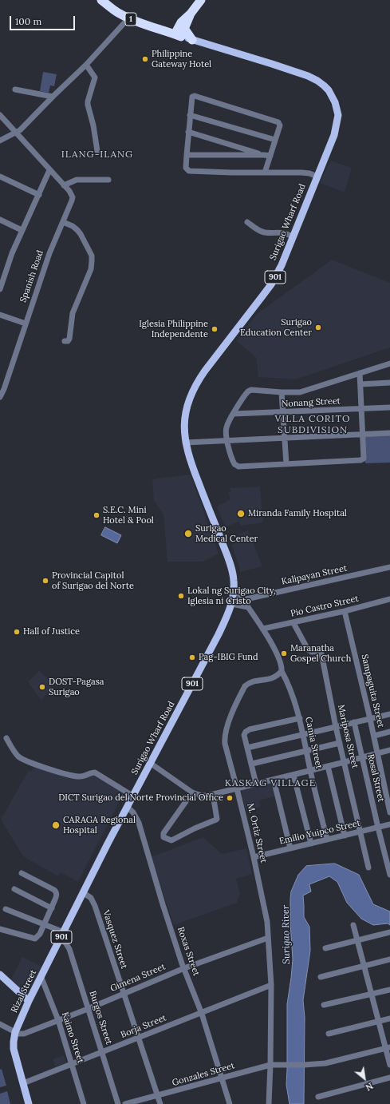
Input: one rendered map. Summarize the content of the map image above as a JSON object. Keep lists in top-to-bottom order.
{
  "streets": {
    "highway": ["1"],
    "main road": ["Surigao Wharf Road", "901", "Rizal Street"],
    "street": [
      "Spanish Road",
      "Nonang Street",
      "Kalipayan Street",
      "Pio Castro Street",
      "Sampaguita Street",
      "Mariposa Street",
      "Camia Street",
      "Rosal Street",
      "Emilio Yuipco Street",
      "M. Ortiz Street",
      "Vasquez Street",
      "Roxas Street",
      "Gimena Street",
      "Burgos Street",
      "Borja Street",
      "Kaimo Street",
      "Gonzales Street"
    ]
  },
  "crossings": [
    ["Surigao Wharf Road", "Vasquez Street"],
    ["Surigao Wharf Road", "Roxas Street"],
    ["Surigao Wharf Road", "Rizal Street"],
    ["Pio Castro Street", "Sampaguita Street"],
    ["Pio Castro Street", "Mariposa Street"],
    ["Mariposa Street", "Emilio Yuipco Street"],
    ["Camia Street", "Emilio Yuipco Street"],
    ["Camia Street", "M. Ortiz Street"],
    ["Rosal Street", "Emilio Yuipco Street"],
    ["Emilio Yuipco Street", "M. Ortiz Street"],
    ["M. Ortiz Street", "Gimena Street"],
    ["M. Ortiz Street", "Borja Street"],
    ["M. Ortiz Street", "Gonzales Street"],
    ["Vasquez Street", "Gimena Street"],
    ["Vasquez Street", "Rizal Street"],
    ["Vasquez Street", "Borja Street"],
    ["Vasquez Street", "Gonzales Street"],
    ["Roxas Street", "Gimena Street"],
    ["Roxas Street", "Borja Street"],
    ["Roxas Street", "Gonzales Street"],
    ["Gimena Street", "Rizal Street"],
    ["Gimena Street", "Burgos Street"],
    ["Gimena Street", "Kaimo Street"],
    ["Rizal Street", "Burgos Street"],
    ["Rizal Street", "Borja Street"],
    ["Rizal Street", "Kaimo Street"],
    ["Burgos Street", "Borja Street"],
    ["Borja Street", "Kaimo Street"]
  ],
  "districts": ["ILANG-ILANG", "VILLA CORITO SUBDIVISION", "KASKAG VILLAGE"],
  "water": ["Surigao River"],
  "places": [
    "Philippine Gateway Hotel",
    "Surigao Education Center",
    "Iglesia Philippine Independente",
    "Miranda Family Hospital",
    "S.E.C. Mini Hotel & Pool",
    "Surigao Medical Center",
    "Provincial Capitol of Surigao del Norte",
    "Lokal ng Surigao City, Iglesia ni Cristo",
    "Hall of Justice",
    "Maranatha Gospel Church",
    "Pag-IBIG Fund",
    "DOST-Pagasa Surigao",
    "DICT Surigao del Norte Provincial Office",
    "CARAGA Regional Hospital"
  ],
  "scale_bar": "100 m",
  "north": "bottom right"
}
